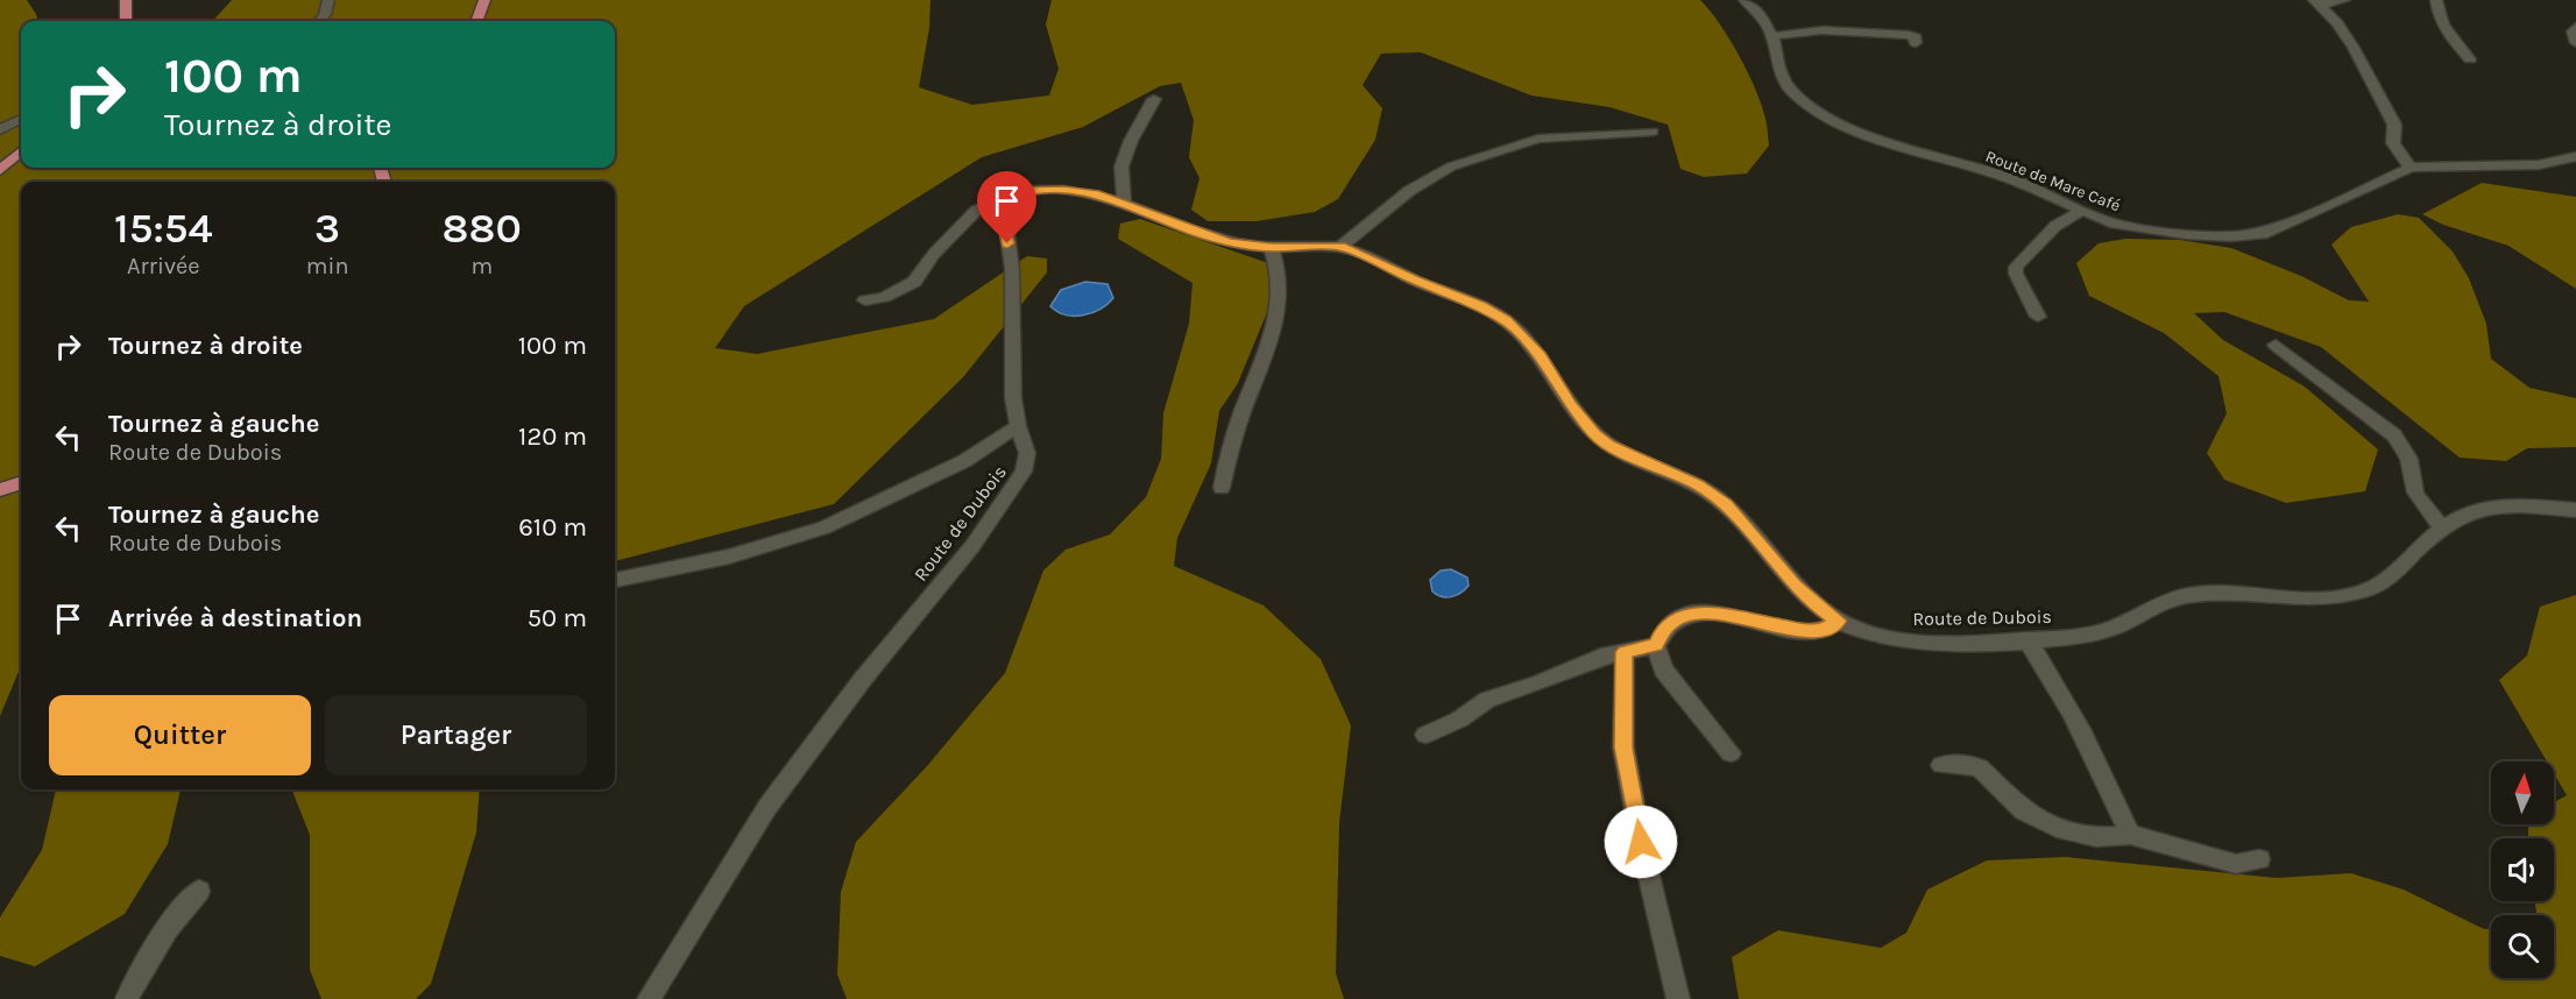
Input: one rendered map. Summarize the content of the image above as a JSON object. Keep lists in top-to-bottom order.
{
  "streets": {
    "street": ["Route de Mare Café", "Route de Dubois"]
  },
  "north": "top",
  "page": {
    "turn": ["100 m", "Tournez à droite"],
    "eta": [
      "15:54",
      "Arrivée",
      "3",
      "min",
      "880",
      "m"
    ],
    "list": [
      {
        "name": "Tournez à droite",
        "value": "100 m"
      },
      {
        "name": "Tournez à gauche",
        "note": "Route de Dubois",
        "value": "120 m"
      },
      {
        "name": "Tournez à gauche",
        "note": "Route de Dubois",
        "value": "610 m"
      },
      {
        "name": "Arrivée à destination",
        "value": "50 m"
      }
    ],
    "buttons": ["Quitter", "Partager"]
  }
}
